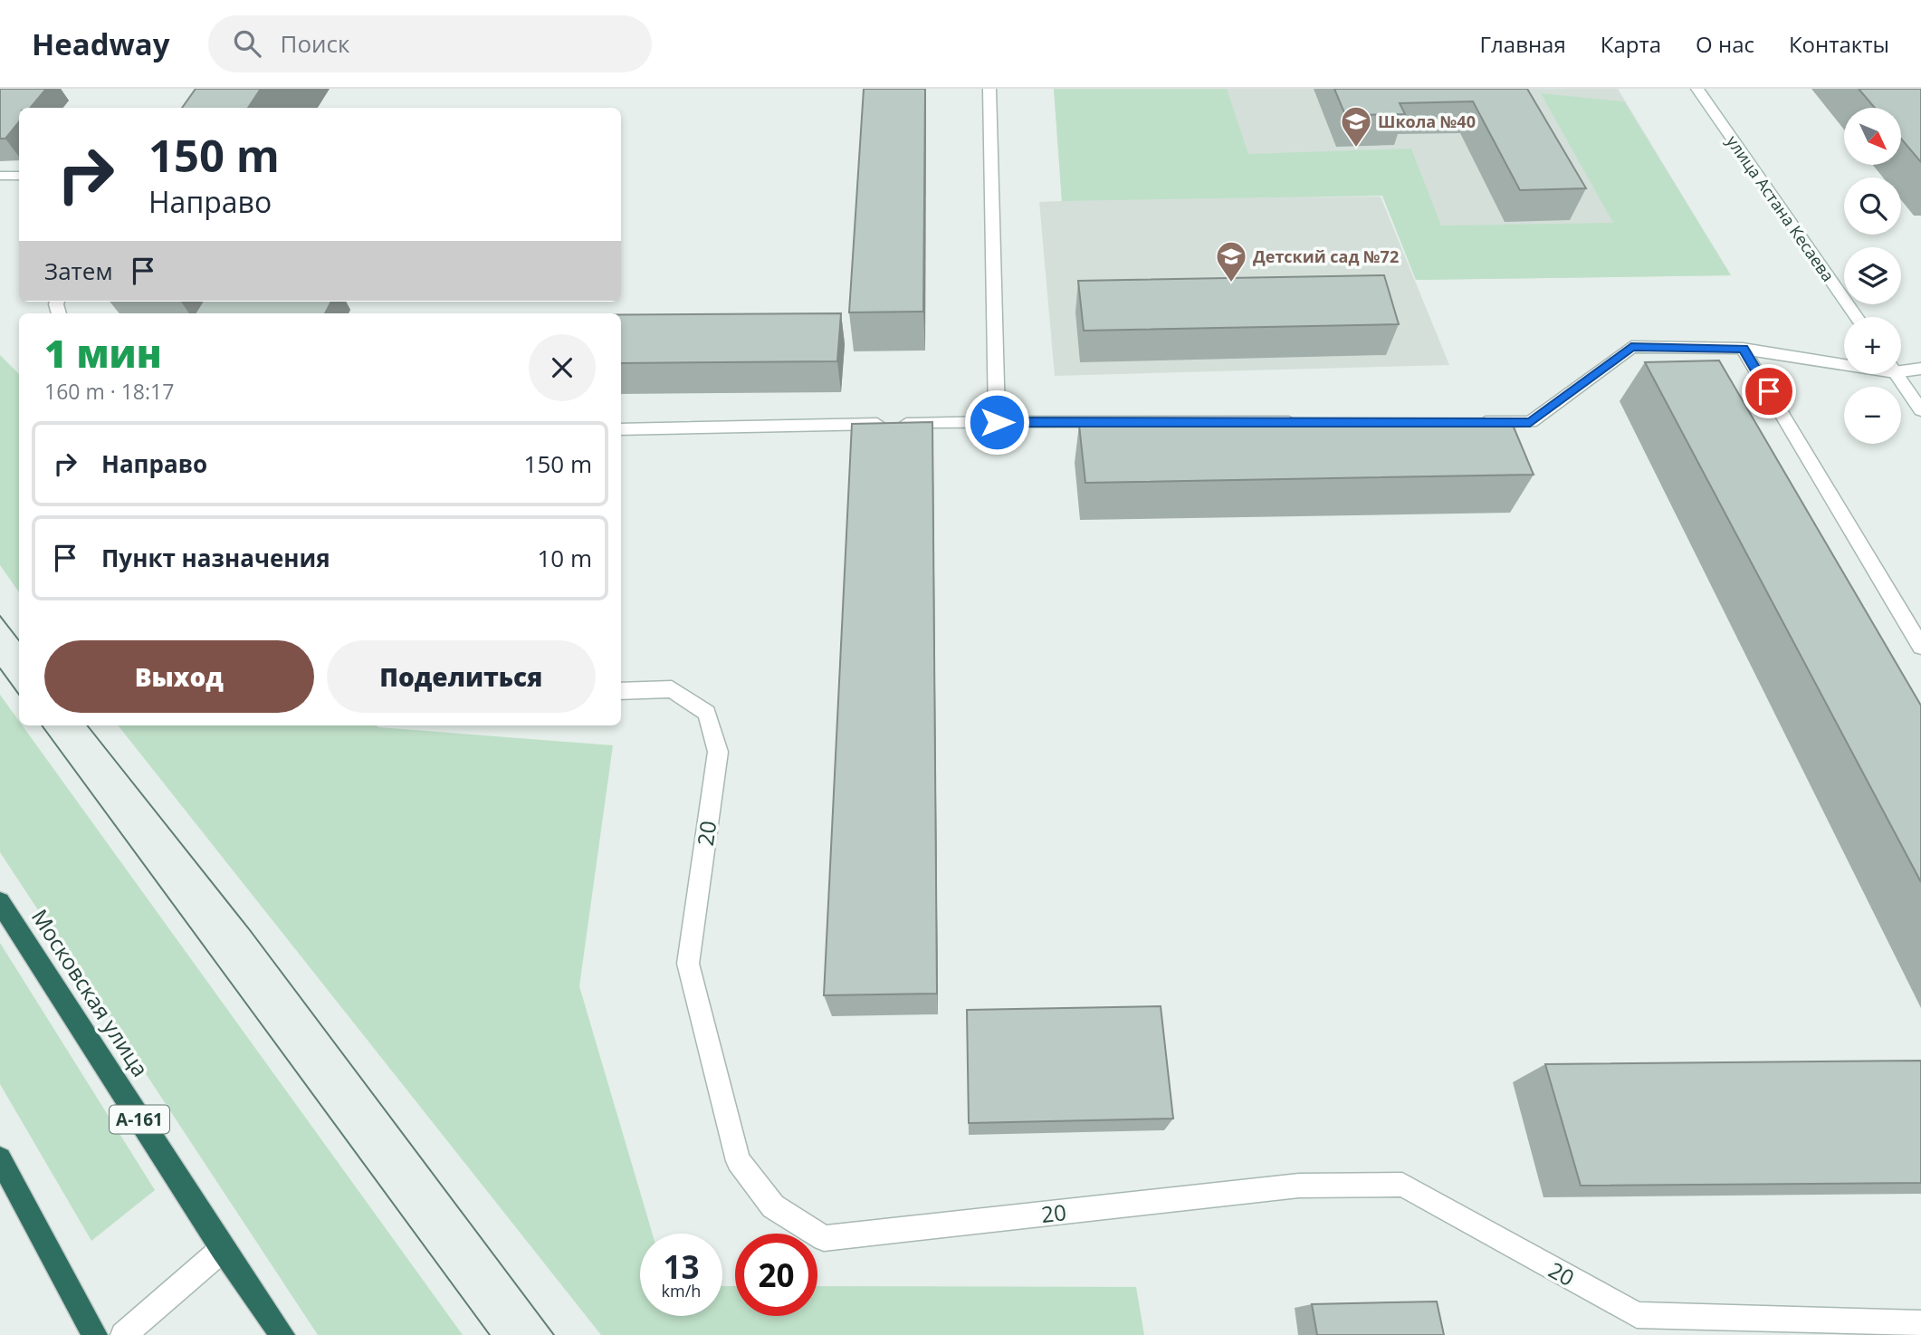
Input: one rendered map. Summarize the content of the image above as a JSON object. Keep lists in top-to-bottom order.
{
  "streets": {
    "highway": ["Московская улица", "А-161"],
    "street": ["улица Астана Кесаева", "20"]
  },
  "places": {
    "school or university": ["Школа №40", "Детский сад №72"]
  },
  "north": "bottom right",
  "page": {
    "header": "Headway",
    "search": "Поиск",
    "nav": [
      "Главная",
      "Карта",
      "О нас",
      "Контакты"
    ],
    "map_buttons": ["+", "−"],
    "turn": ["150 m", "Направо"],
    "then": "Затем",
    "heading": ["1 мин", "160 m · 18:17"],
    "list": [
      {
        "name": "Направо",
        "value": "150 m"
      },
      {
        "name": "Пункт назначения",
        "value": "10 m"
      }
    ],
    "buttons": ["Выход", "Поделиться"],
    "speed": "13 km/h",
    "limit": "20"
  }
}
